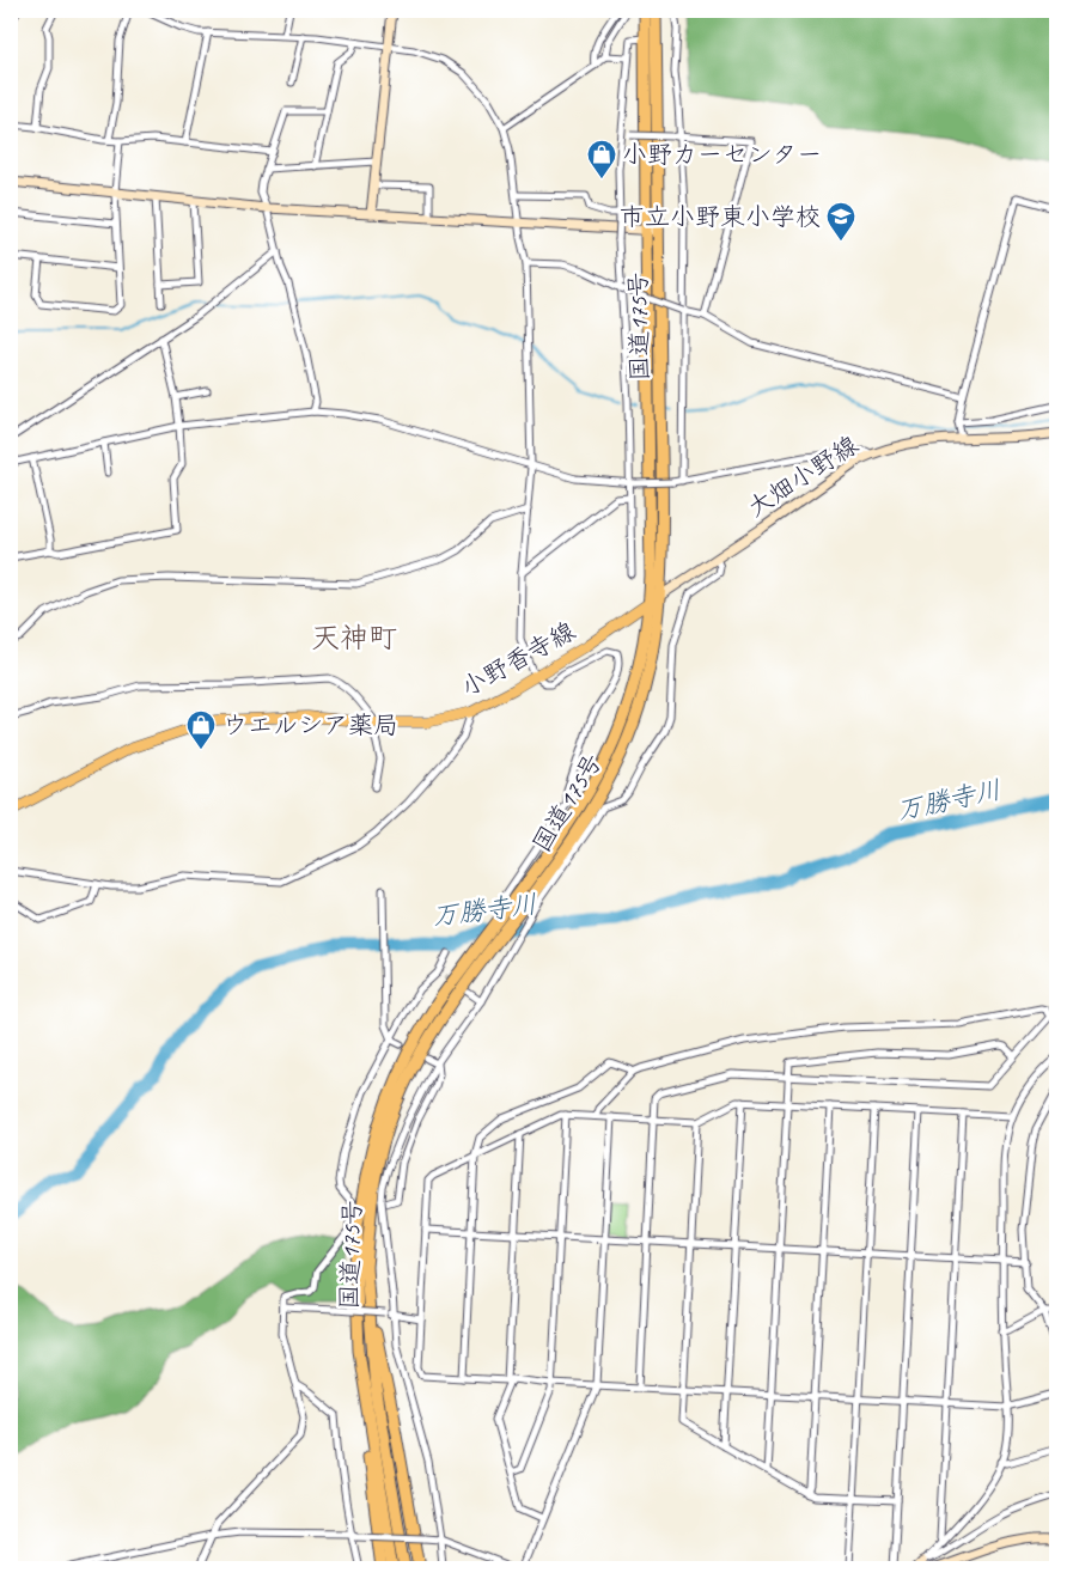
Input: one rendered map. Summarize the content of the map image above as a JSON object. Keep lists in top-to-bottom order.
{
  "streets": {
    "highway": ["国道175号"],
    "main road": ["小野香寺線"],
    "street": ["大畑小野線"]
  },
  "crossings": [
    ["国道175号", "大畑小野線"],
    ["国道175号", "小野香寺線"],
    ["大畑小野線", "小野香寺線"]
  ],
  "districts": ["天神町"],
  "water": ["万勝寺川"],
  "places": {
    "shop": ["小野カーセンター", "ウエルシア薬局"],
    "school or university": ["市立小野東小学校"]
  }
}
